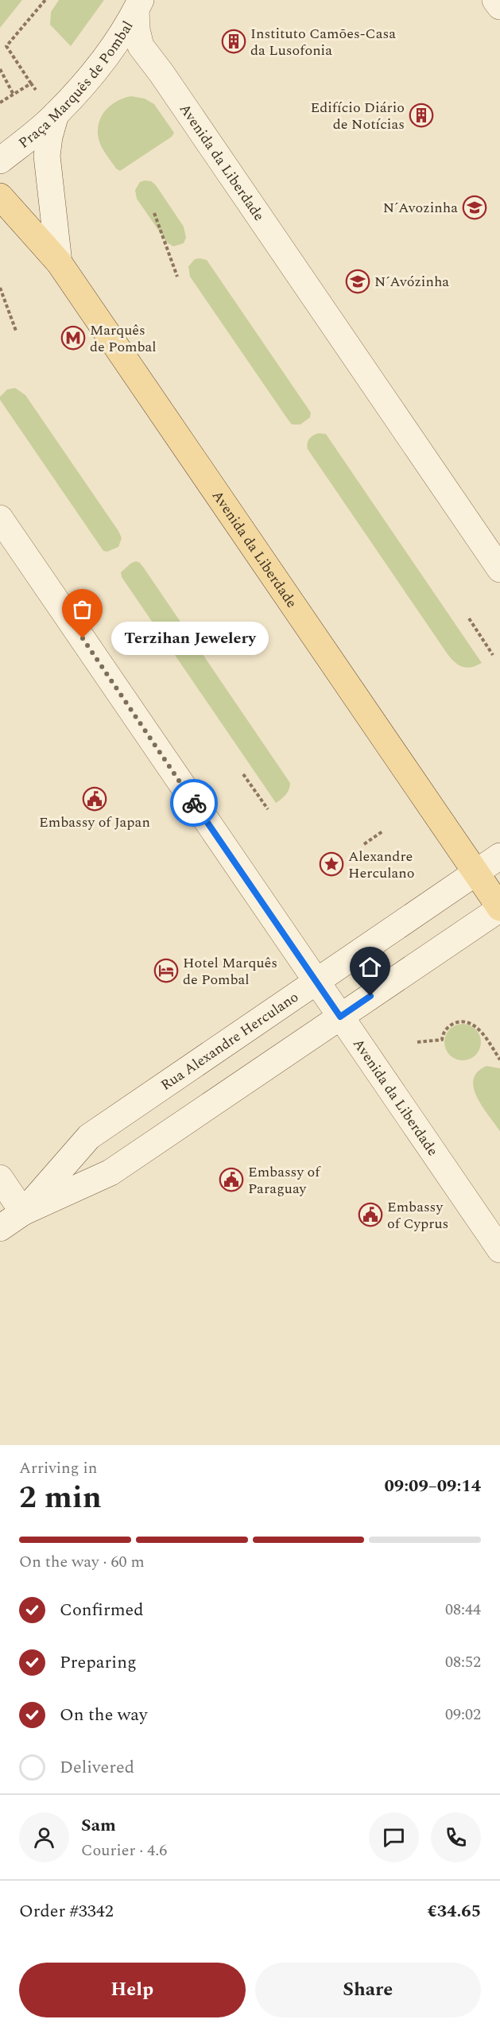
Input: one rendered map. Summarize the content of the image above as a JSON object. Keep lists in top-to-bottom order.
{
  "streets": {
    "main road": ["Avenida da Liberdade"],
    "street": ["Praça Marquês de Pombal", "Rua Alexandre Herculano"]
  },
  "crossings": [
    ["Praça Marquês de Pombal", "Avenida da Liberdade"],
    ["Avenida da Liberdade", "Rua Alexandre Herculano"]
  ],
  "places": {
    "building": ["Instituto Camões-Casa da Lusofonia", "Edifício Diário de Notícias"],
    "school or university": ["N´Avozinha", "N´Avózinha"],
    "metro station": ["Marquês de Pombal"],
    "other": ["Terzihan Jewelery"],
    "public building": ["Embassy of Japan", "Embassy of Paraguay", "Embassy of Cyprus"],
    "place": ["Alexandre Herculano"],
    "hotel": ["Hotel Marquês de Pombal"]
  },
  "page": {
    "bubble": "Terzihan Jewelery",
    "heading": ["2 min", "Arriving in", "09:09–09:14"],
    "panel": [
      "Sam",
      "Courier · 4.6",
      "Order #3342",
      "€34.65"
    ],
    "bar": "On the way · 60 m",
    "list": [
      ["Confirmed", "08:44"],
      ["Preparing", "08:52"],
      ["On the way", "09:02"],
      "Delivered"
    ],
    "buttons": ["Help", "Share"]
  }
}
